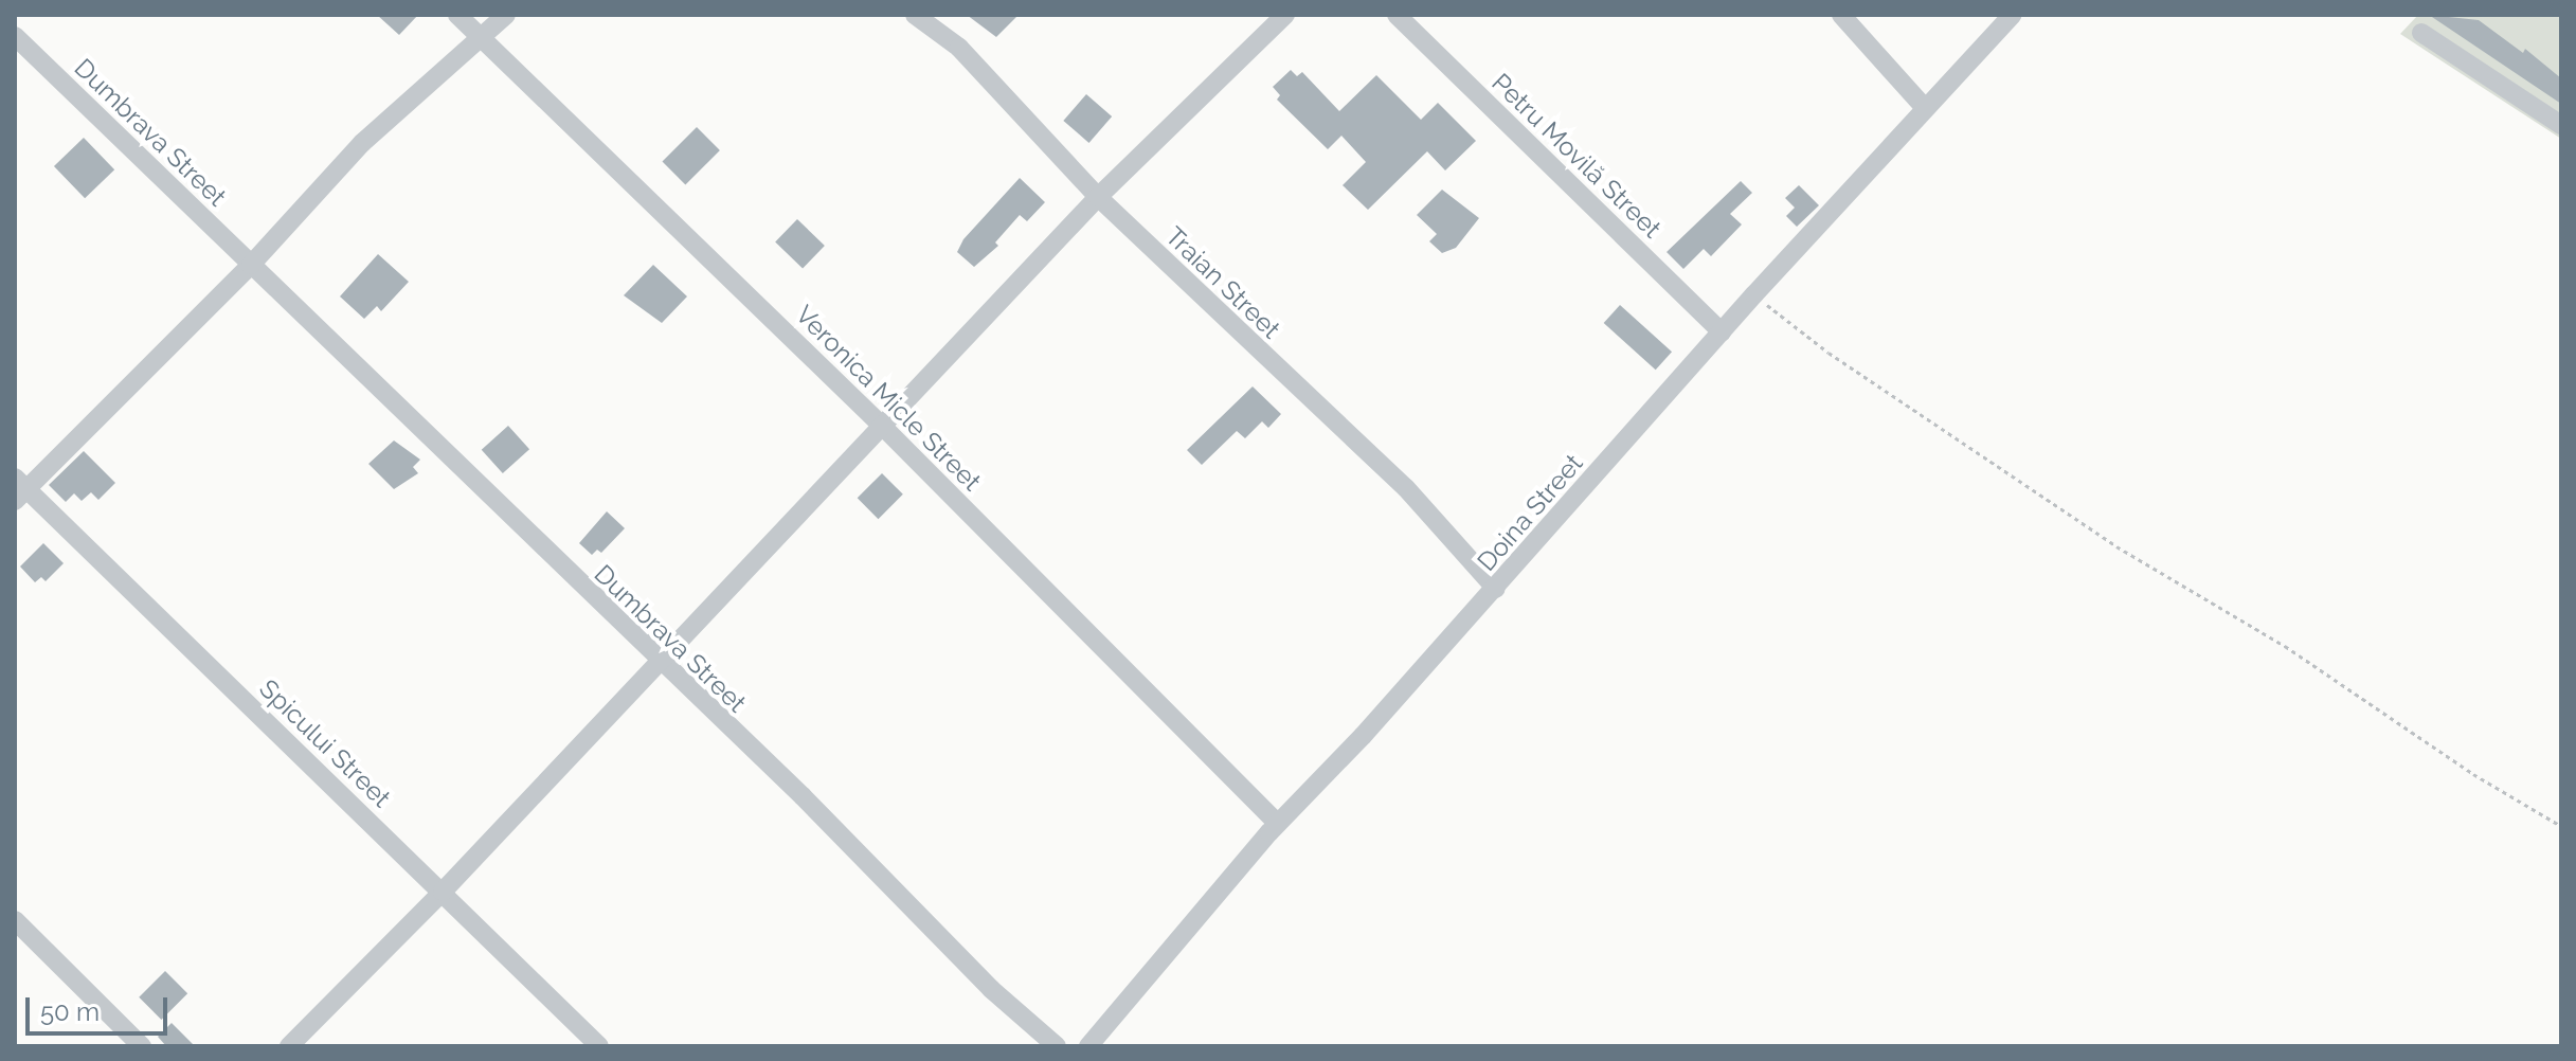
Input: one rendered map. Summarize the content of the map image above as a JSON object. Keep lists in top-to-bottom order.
{
  "streets": {
    "street": [
      "Dumbrava Street",
      "Petru Movilă Street",
      "Traian Street",
      "Veronica Micle Street",
      "Doina Street",
      "Spicului Street"
    ]
  },
  "crossings": [
    ["Petru Movilă Street", "Doina Street"],
    ["Traian Street", "Doina Street"],
    ["Veronica Micle Street", "Doina Street"]
  ],
  "scale_bar": "50 m"
}
